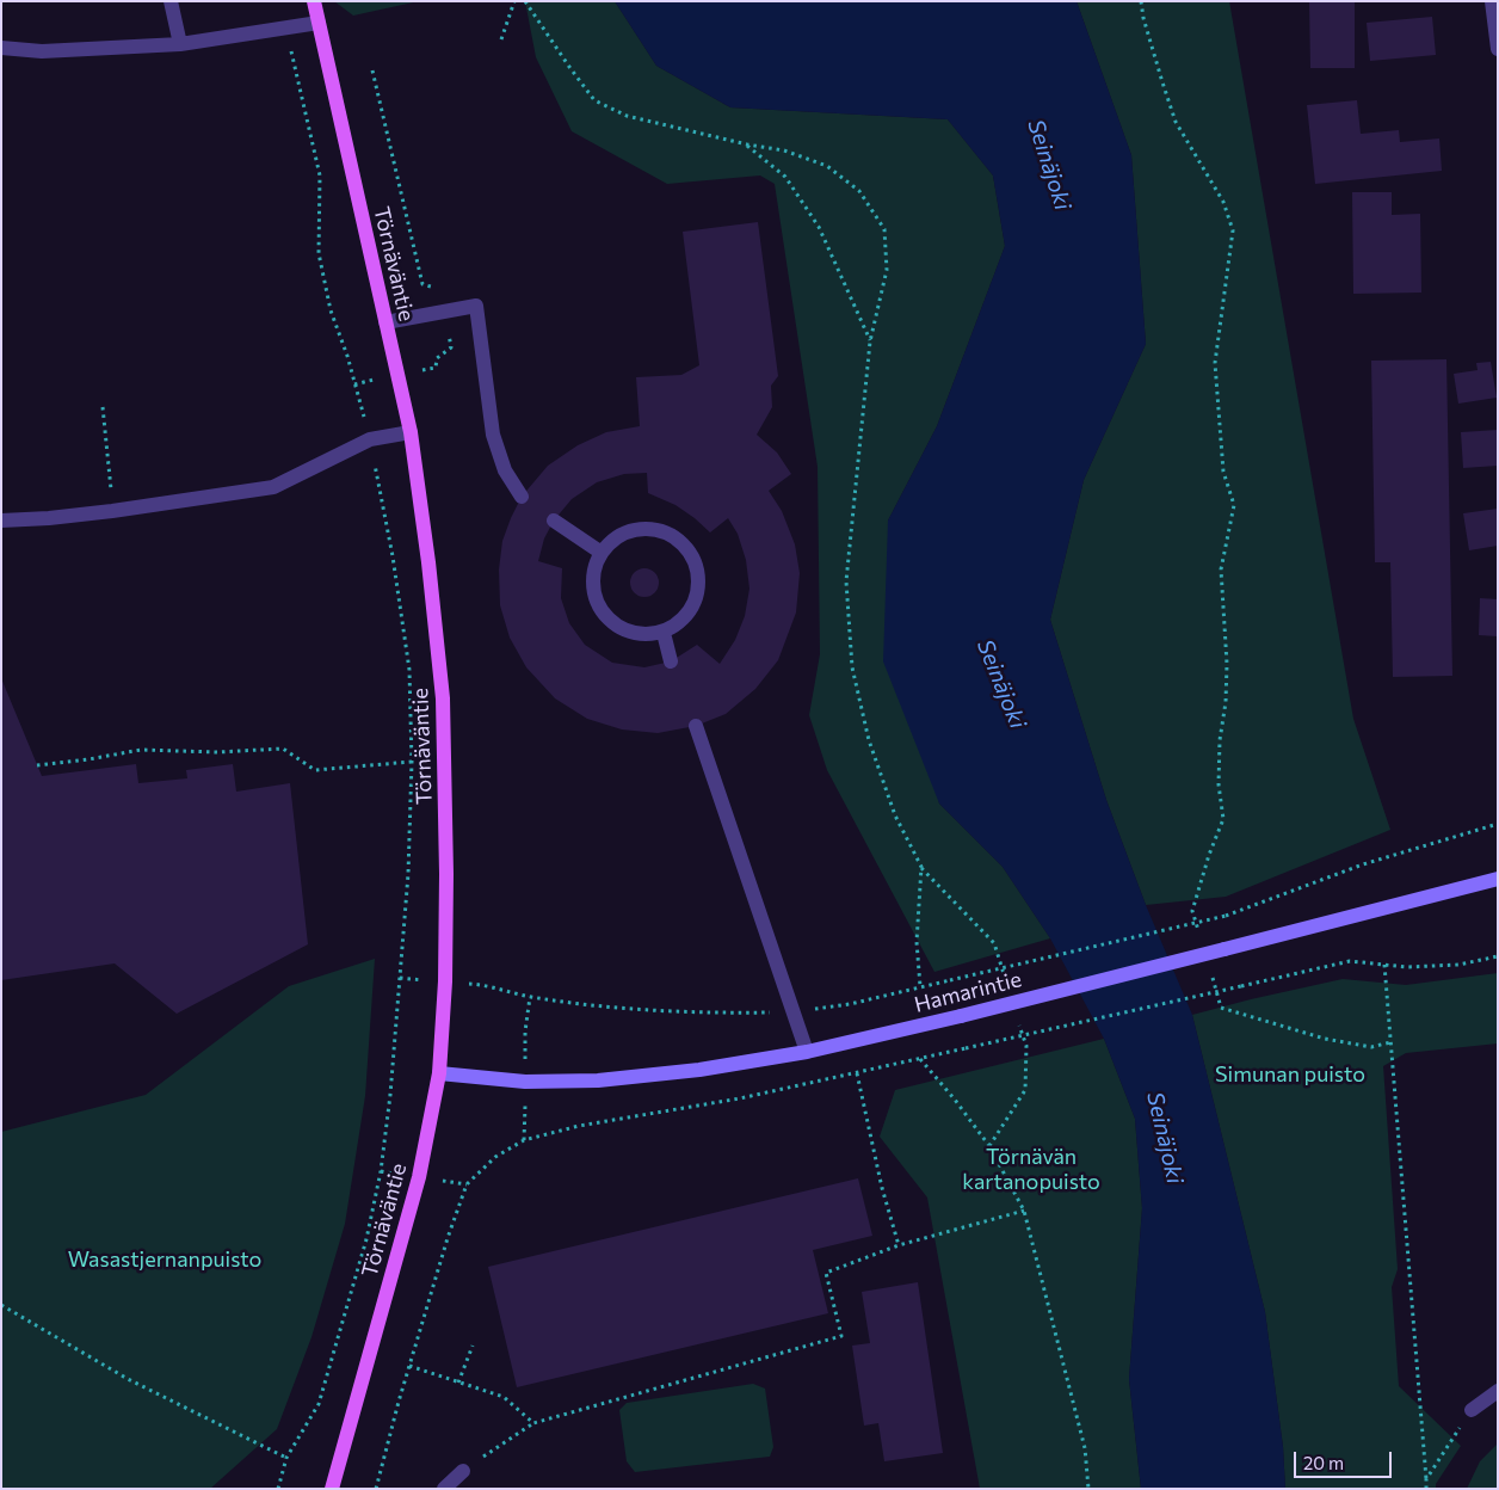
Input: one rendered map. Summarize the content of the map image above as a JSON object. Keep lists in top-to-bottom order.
{
  "streets": {
    "main road": ["Törnäväntie", "Hamarintie"]
  },
  "crossings": [
    ["Törnäväntie", "Hamarintie"]
  ],
  "water": ["Seinäjoki"],
  "parks": ["Simunan puisto", "Törnävän kartanopuisto", "Wasastjernanpuisto"],
  "scale_bar": "20 m"
}
